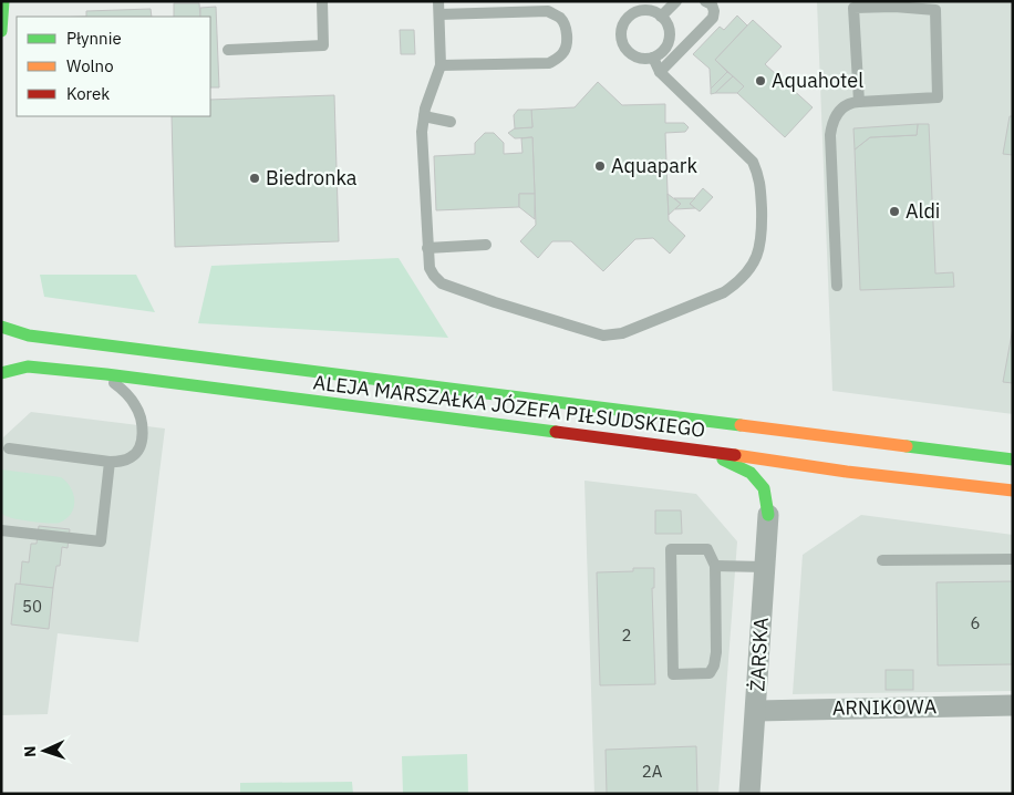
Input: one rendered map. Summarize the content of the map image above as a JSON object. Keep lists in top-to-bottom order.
{
  "streets": {
    "main road": ["ALEJA MARSZAŁKA JÓZEFA PIŁSUDSKIEGO"],
    "street": ["ŻARSKA", "ARNIKOWA"]
  },
  "crossings": [
    ["ŻARSKA", "ARNIKOWA"]
  ],
  "places": [
    "Aquahotel",
    "Aquapark",
    "Biedronka",
    "Aldi"
  ],
  "house_numbers": [
    "50",
    "6",
    "2",
    "2A"
  ],
  "legend": ["Płynnie", "Wolno", "Korek"],
  "north": "left"
}
